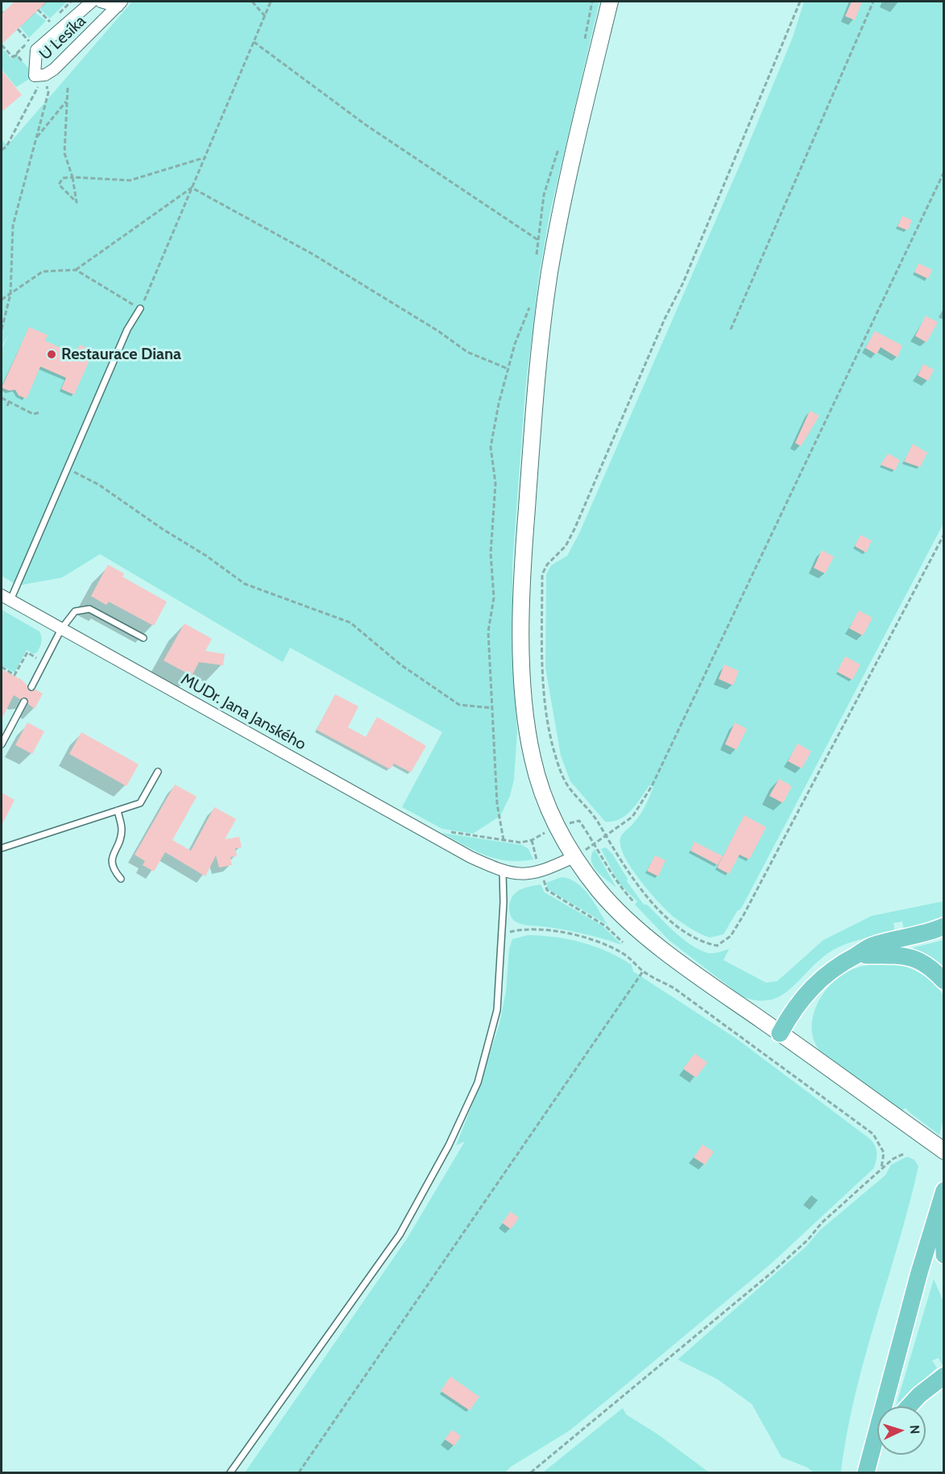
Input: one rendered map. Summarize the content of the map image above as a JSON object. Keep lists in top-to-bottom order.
{
  "streets": {
    "street": ["U Lesíka", "MUDr. Jana Janského"]
  },
  "places": ["Restaurace Diana"],
  "north": "right"
}
